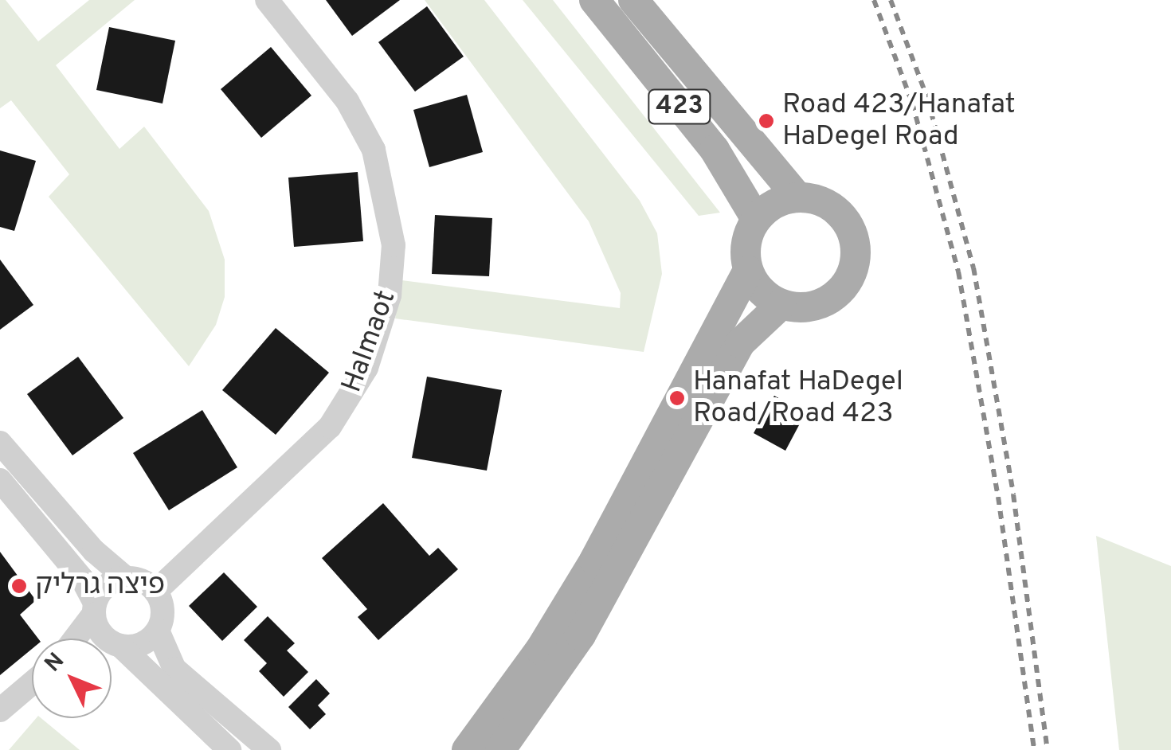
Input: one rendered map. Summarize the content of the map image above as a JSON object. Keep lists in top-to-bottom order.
{
  "streets": {
    "main road": ["423"],
    "street": ["HaImaot"]
  },
  "places": ["Road 423/Hanafat HaDegel Road", "Hanafat HaDegel Road/Road 423", "פיצה גרליק"],
  "north": "top left"
}
